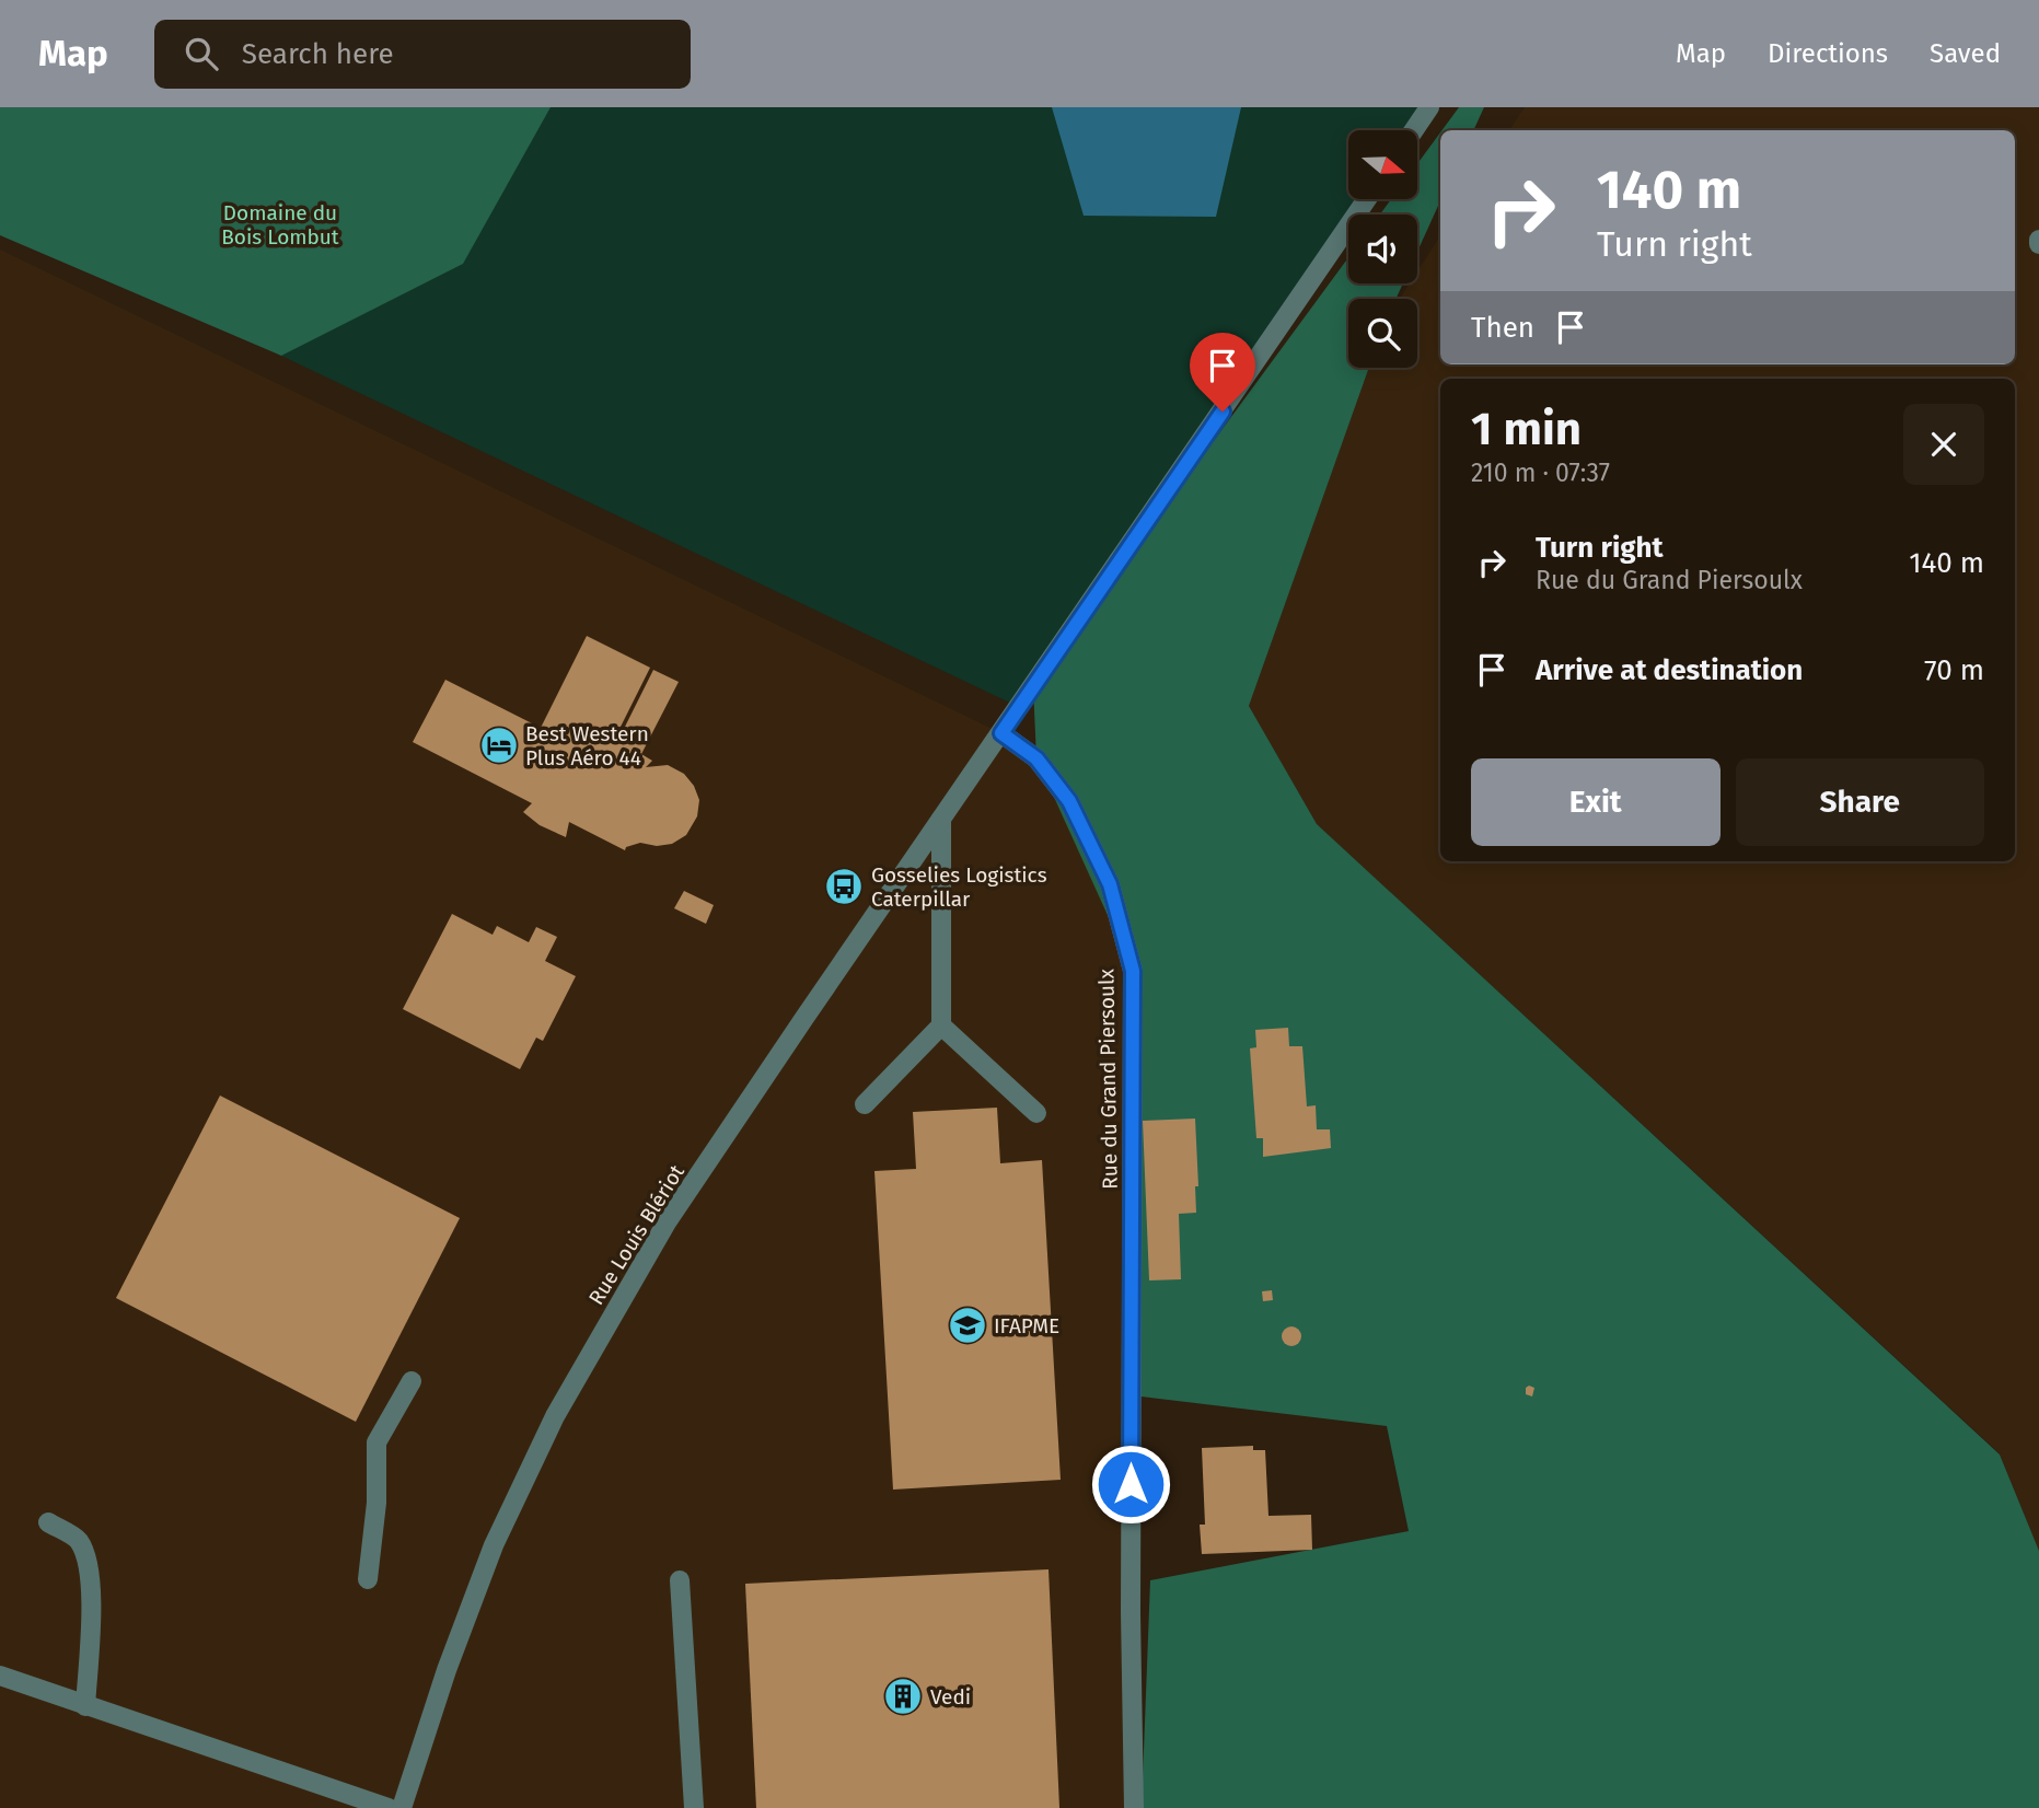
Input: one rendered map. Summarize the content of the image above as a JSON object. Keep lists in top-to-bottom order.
{
  "streets": {
    "street": ["Rue du Grand Piersoulx", "Rue Louis Blériot"]
  },
  "crossings": [
    ["Rue du Grand Piersoulx", "Rue Louis Blériot"]
  ],
  "parks": ["Domaine du Bois Lombut"],
  "places": {
    "hotel": ["Best Western Plus Aéro 44"],
    "bus stop": ["Gosselies Logistics Caterpillar"],
    "school or university": ["IFAPME"],
    "building": ["Vedi"]
  },
  "north": "right",
  "page": {
    "header": "Map",
    "search": "Search here",
    "nav": ["Map", "Directions", "Saved"],
    "turn": ["140 m", "Turn right"],
    "then": "Then",
    "heading": ["1 min", "210 m · 07:37"],
    "list": [
      {
        "name": "Turn right",
        "note": "Rue du Grand Piersoulx",
        "value": "140 m"
      },
      {
        "name": "Arrive at destination",
        "value": "70 m"
      }
    ],
    "buttons": ["Exit", "Share"]
  }
}
